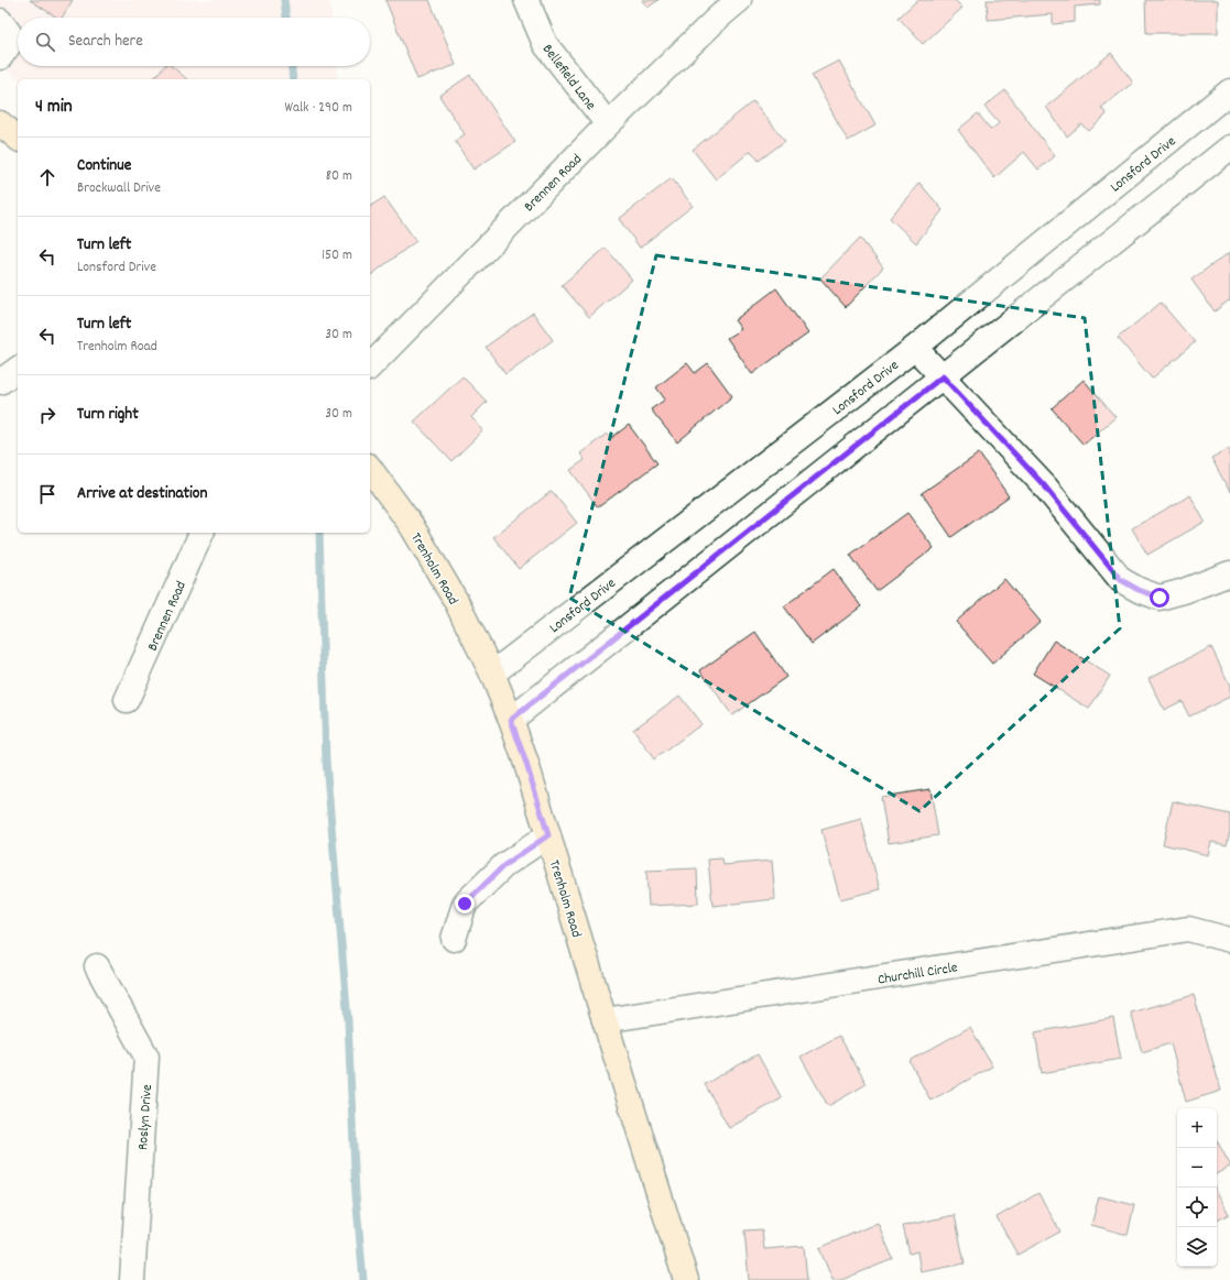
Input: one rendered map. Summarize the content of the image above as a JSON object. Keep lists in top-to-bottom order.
{
  "streets": {
    "main road": ["Trenholm Road"],
    "street": [
      "Bellefield Lane",
      "Lonsford Drive",
      "Brennen Road",
      "Churchill Circle",
      "Roslyn Drive"
    ]
  },
  "crossings": [
    ["Bellefield Lane", "Brennen Road"],
    ["Lonsford Drive", "Trenholm Road"],
    ["Trenholm Road", "Churchill Circle"]
  ],
  "page": {
    "search": "Search here",
    "heading": ["4 min", "Walk · 290 m"],
    "list": [
      ["Continue", "Brockwall Drive", "80 m"],
      ["Turn left", "Lonsford Drive", "150 m"],
      ["Turn left", "Trenholm Road", "30 m"],
      ["Turn right", "30 m"],
      "Arrive at destination"
    ],
    "map_buttons": ["+", "−"]
  }
}
